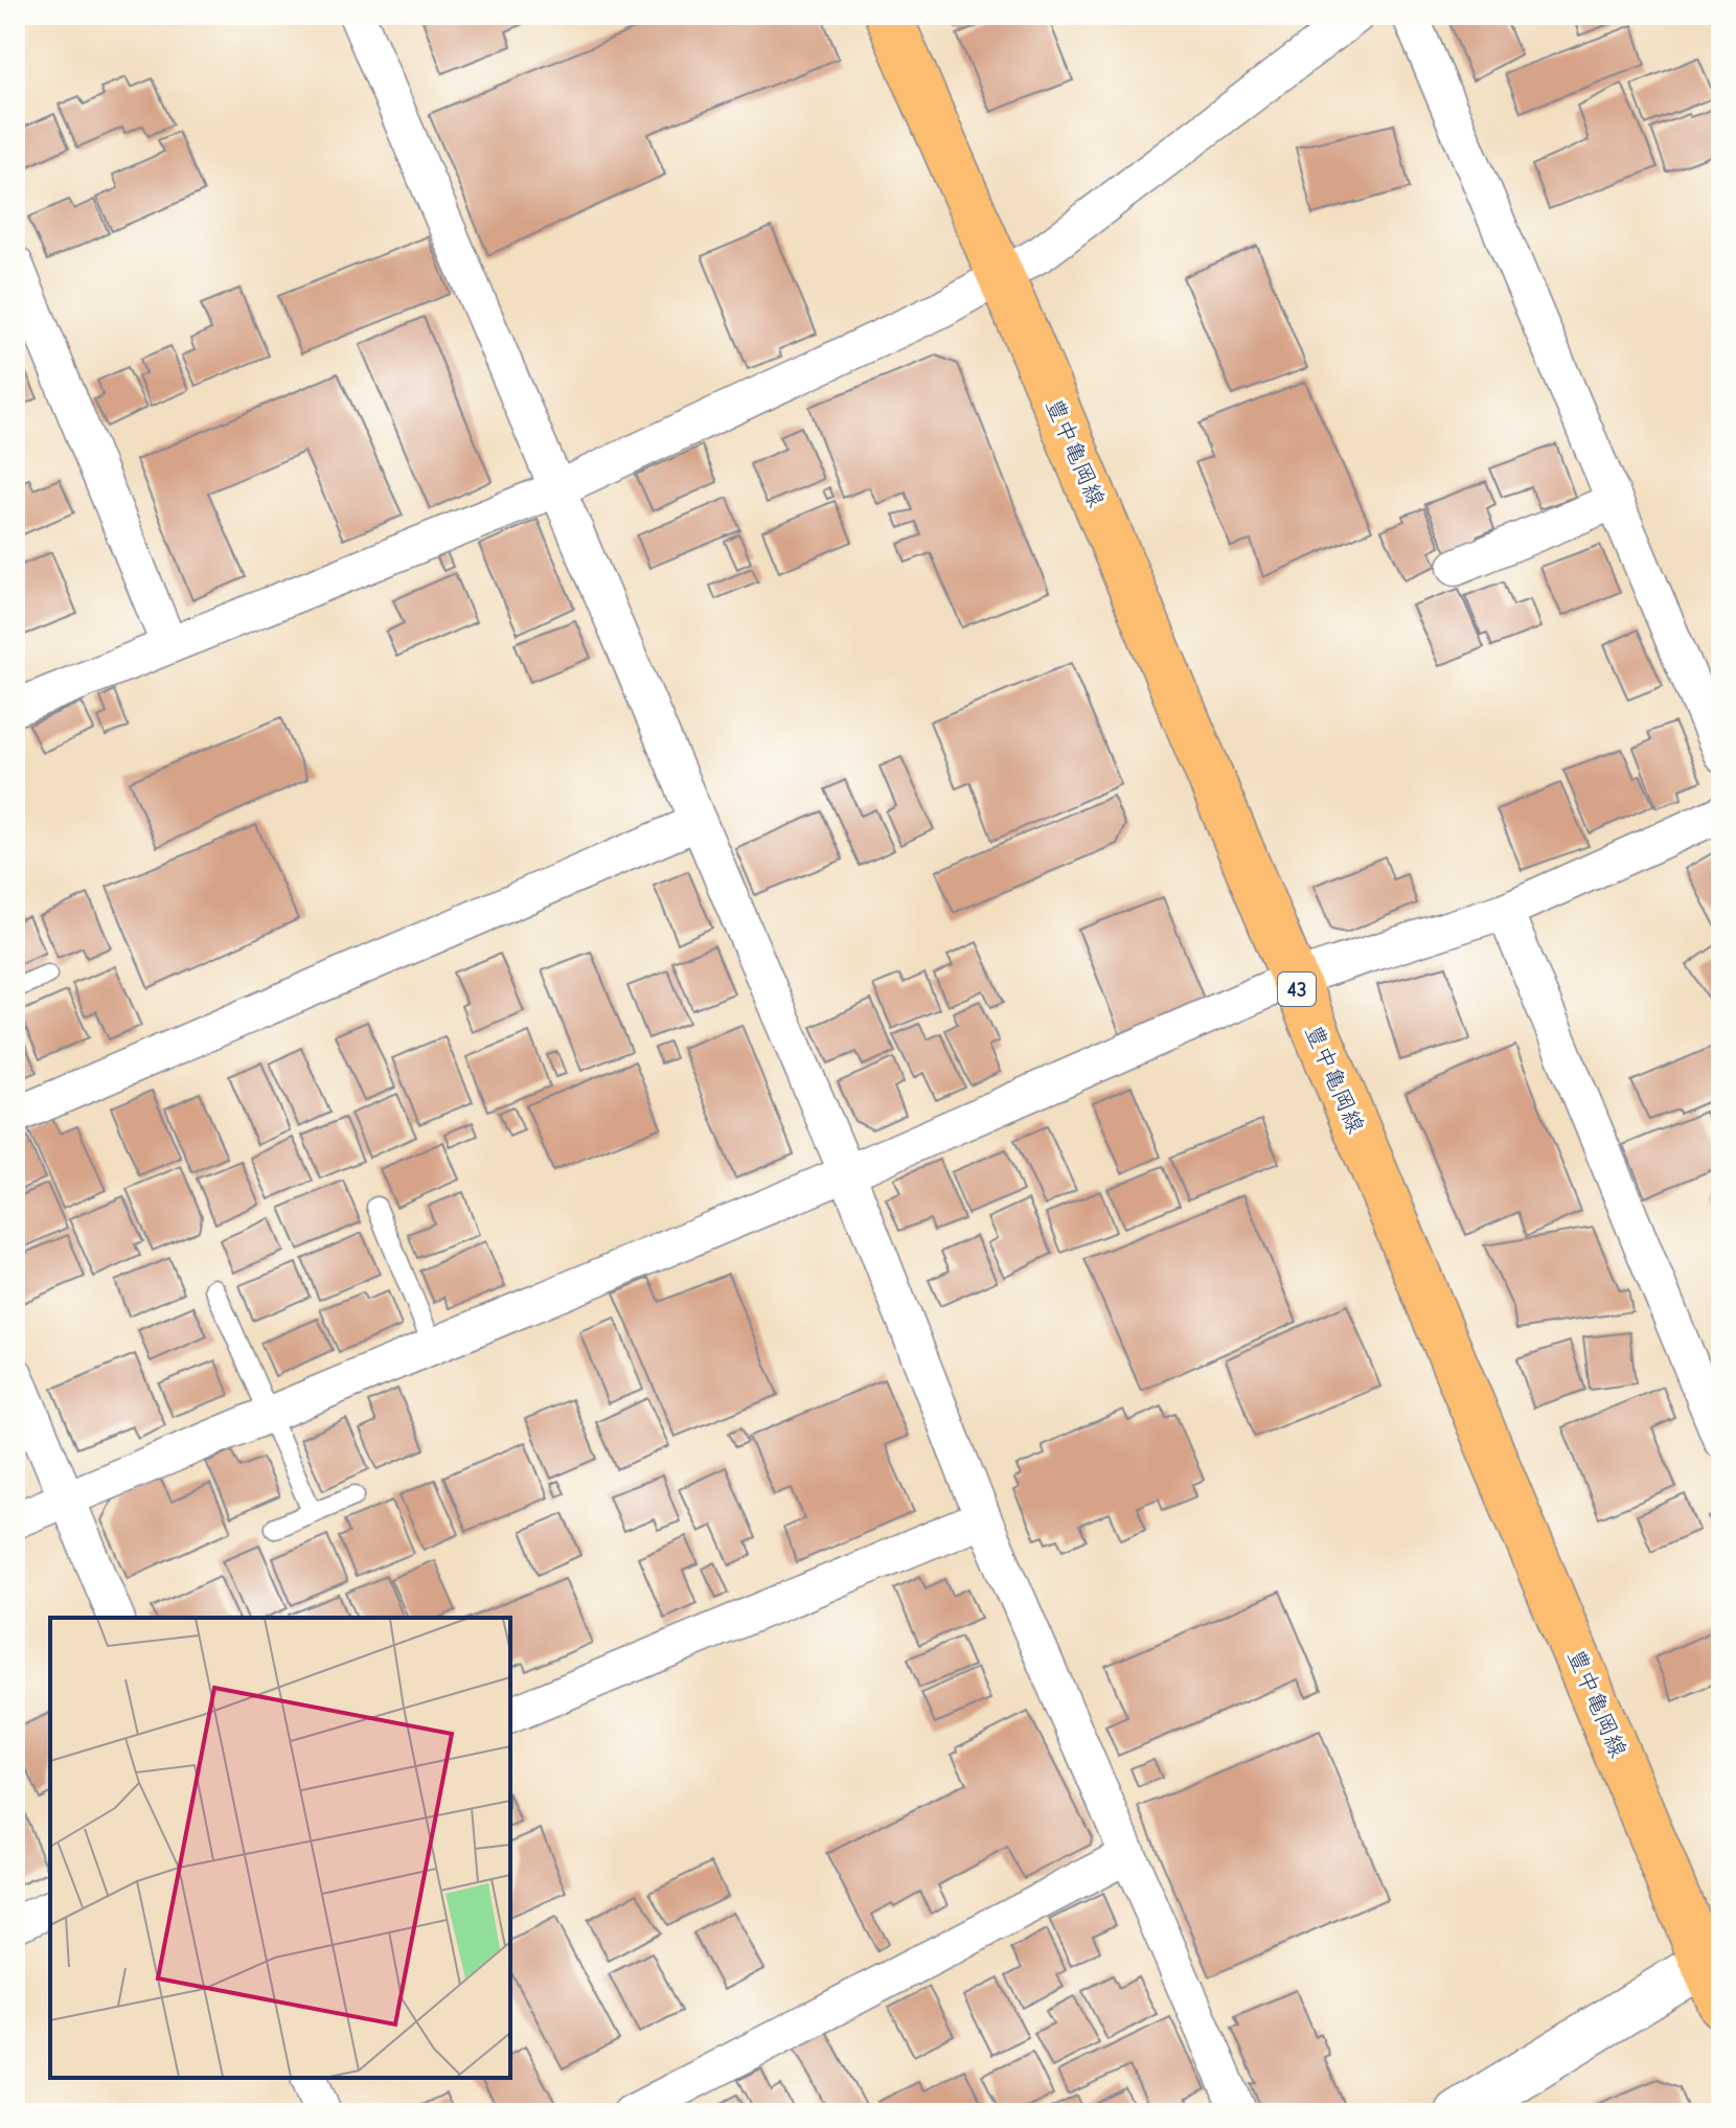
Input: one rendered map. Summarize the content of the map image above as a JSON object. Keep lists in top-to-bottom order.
{
  "streets": {
    "main road": ["豊中亀岡線", "43"]
  }
}
